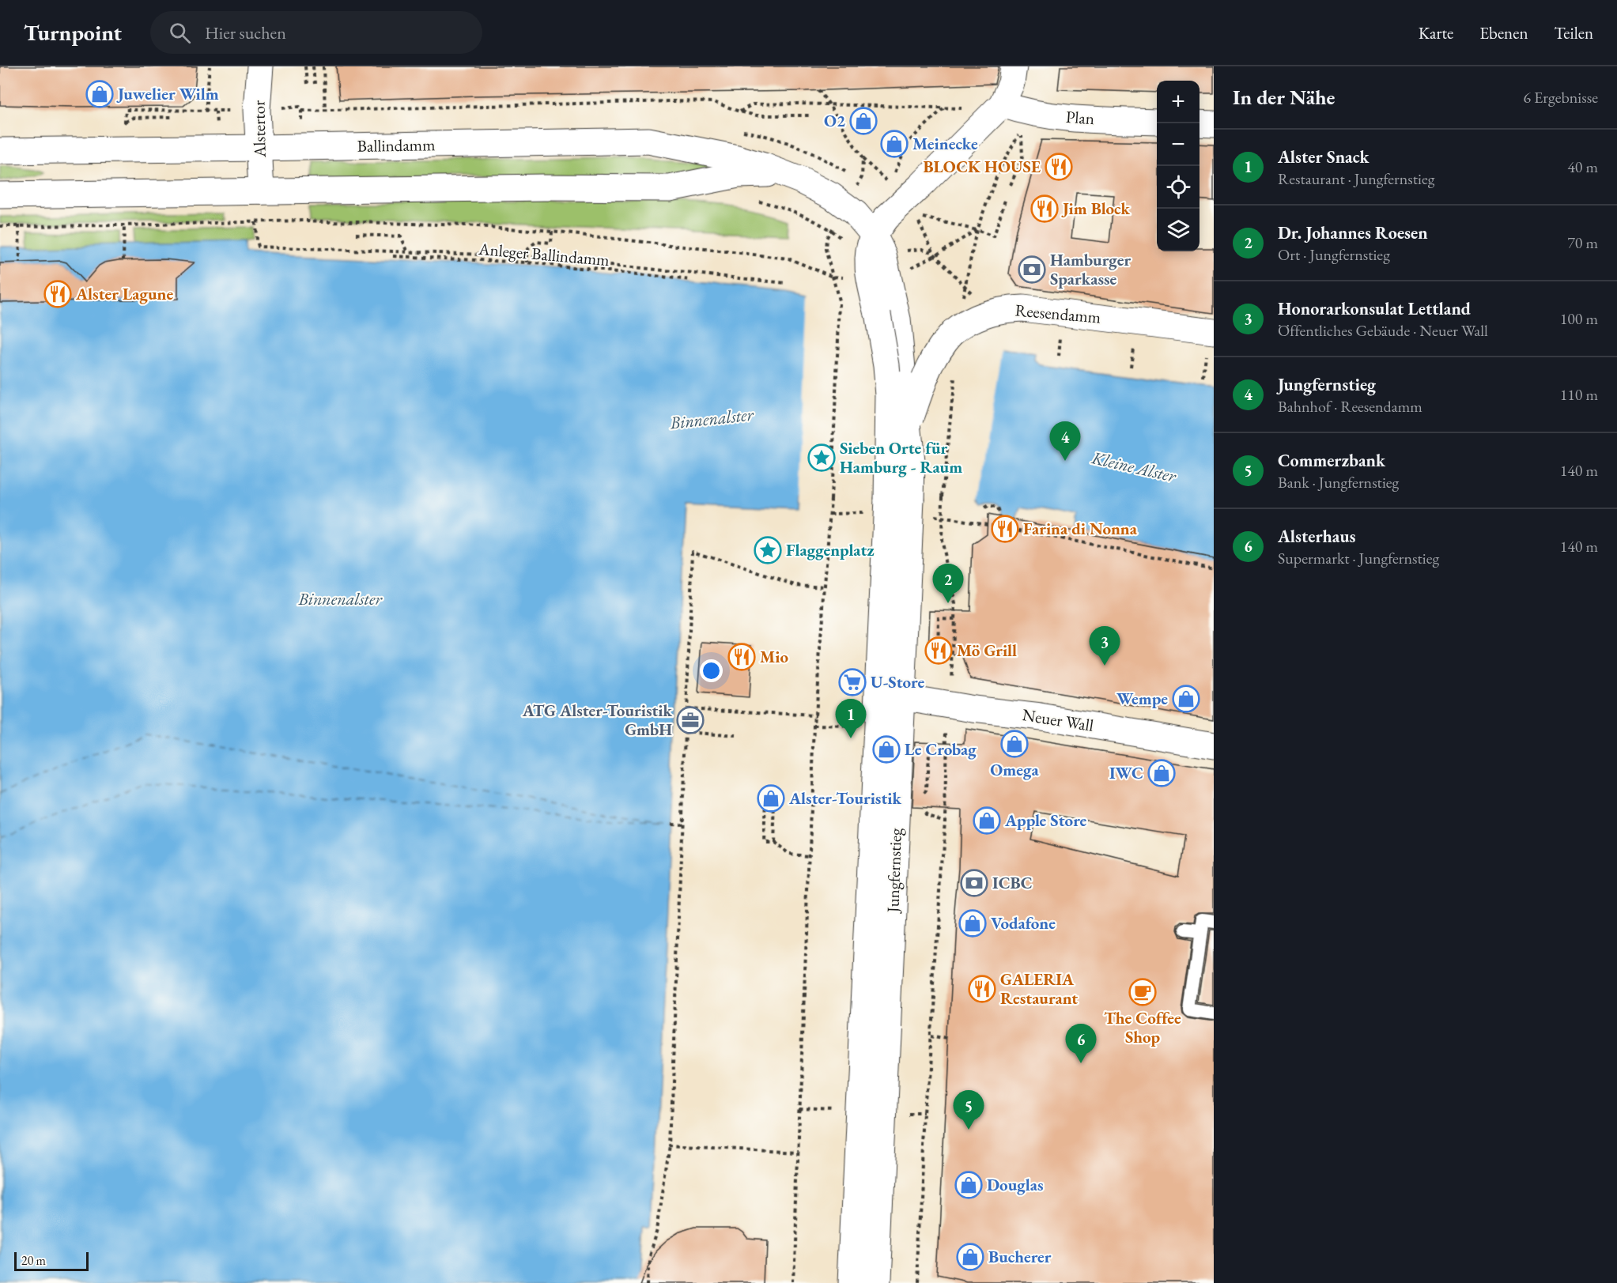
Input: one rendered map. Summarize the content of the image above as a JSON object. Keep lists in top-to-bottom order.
{
  "streets": {
    "street": [
      "Plan",
      "Alstertor",
      "Ballindamm",
      "Reesendamm",
      "Neuer Wall",
      "Jungfernstieg"
    ],
    "path": ["Anleger Ballindamm"]
  },
  "crossings": [
    ["Alstertor", "Ballindamm"],
    ["Ballindamm", "Jungfernstieg"],
    ["Reesendamm", "Jungfernstieg"],
    ["Neuer Wall", "Jungfernstieg"]
  ],
  "water": ["Binnenalster", "Kleine Alster"],
  "places": {
    "shop": [
      "Juwelier Wilm",
      "O2",
      "Meinecke",
      "Wempe",
      "Omega",
      "Le Crobag",
      "IWC",
      "Alster-Touristik",
      "Apple Store",
      "Vodafone",
      "Douglas",
      "Bucherer"
    ],
    "restaurant": [
      "BLOCK HOUSE",
      "Jim Block",
      "Alster Lagune",
      "Farina di Nonna",
      "Mö Grill",
      "Mio",
      "GALERIA Restaurant"
    ],
    "bank": ["Hamburger Sparkasse", "ICBC"],
    "place": ["Sieben Orte für Hamburg - Raum", "Flaggenplatz"],
    "supermarket": ["U-Store"],
    "office": ["ATG Alster-Touristik GmbH"],
    "cafe": ["The Coffee Shop"]
  },
  "scale_bar": "20 m",
  "page": {
    "header": "Turnpoint",
    "search": "Hier suchen",
    "nav": ["Karte", "Ebenen", "Teilen"],
    "heading": ["In der Nähe", "6 Ergebnisse"],
    "map_buttons": ["+", "−"],
    "list": [
      {
        "mark": "1",
        "name": "Alster Snack",
        "note": "Restaurant · Jungfernstieg",
        "value": "40 m"
      },
      {
        "mark": "2",
        "name": "Dr. Johannes Roesen",
        "note": "Ort · Jungfernstieg",
        "value": "70 m"
      },
      {
        "mark": "3",
        "name": "Honorarkonsulat Lettland",
        "note": "Öffentliches Gebäude · Neuer Wall",
        "value": "100 m"
      },
      {
        "mark": "4",
        "name": "Jungfernstieg",
        "note": "Bahnhof · Reesendamm",
        "value": "110 m"
      },
      {
        "mark": "5",
        "name": "Commerzbank",
        "note": "Bank · Jungfernstieg",
        "value": "140 m"
      },
      {
        "mark": "6",
        "name": "Alsterhaus",
        "note": "Supermarkt · Jungfernstieg",
        "value": "140 m"
      }
    ],
    "pins": [
      "4",
      "2",
      "3",
      "1",
      "6",
      "5"
    ],
    "scale": "20 m"
  }
}
